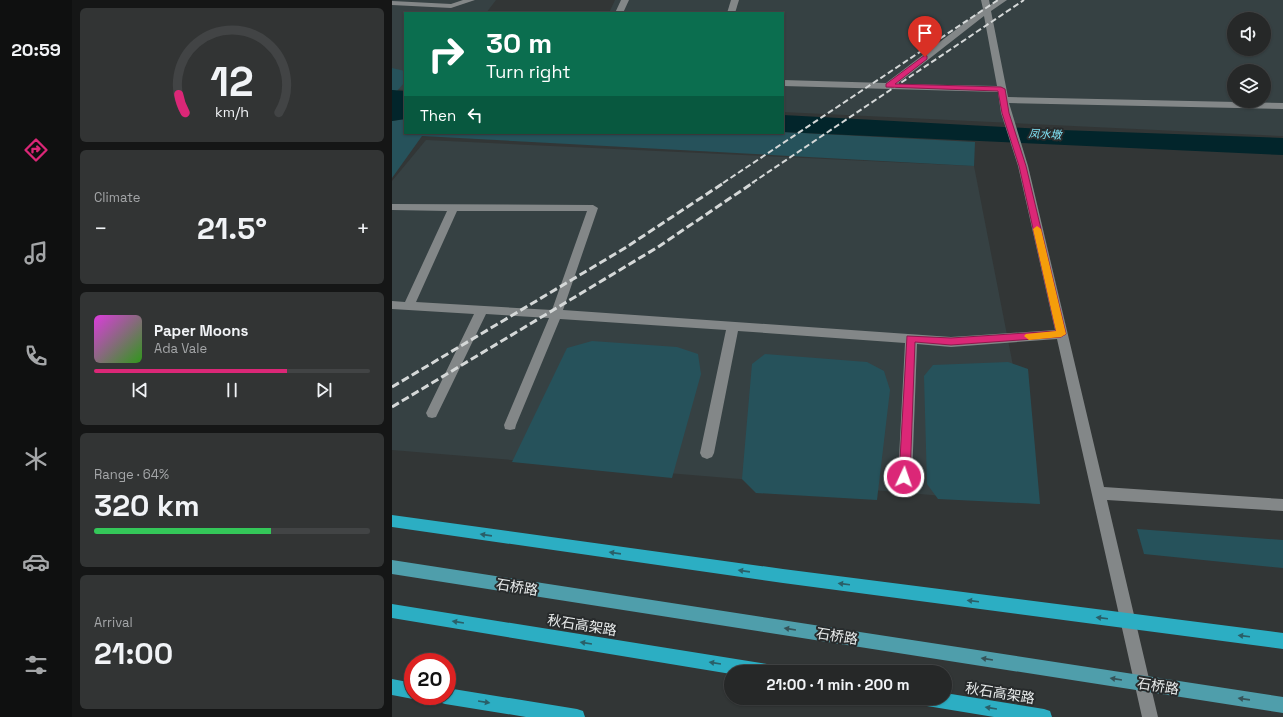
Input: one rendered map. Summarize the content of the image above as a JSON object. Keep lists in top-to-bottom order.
{
  "streets": {
    "highway": ["秋石高架路"],
    "main road": ["石桥路"]
  },
  "one_way": ["石桥路"],
  "water": ["凤水墩"],
  "page": {
    "tabs": "20:59",
    "turn": ["30 m", "Turn right"],
    "then": "Then",
    "tile": [
      "Climate",
      ["Range · 64%", "320 km"],
      ["Arrival", "21:00"]
    ],
    "heat": ["−", "21.5°", "+"],
    "song": ["Paper Moons", "Ada Vale"],
    "limit": "20",
    "trip": "21:00 · 1 min · 200 m",
    "gauge": ["12", "km/h"]
  }
}
